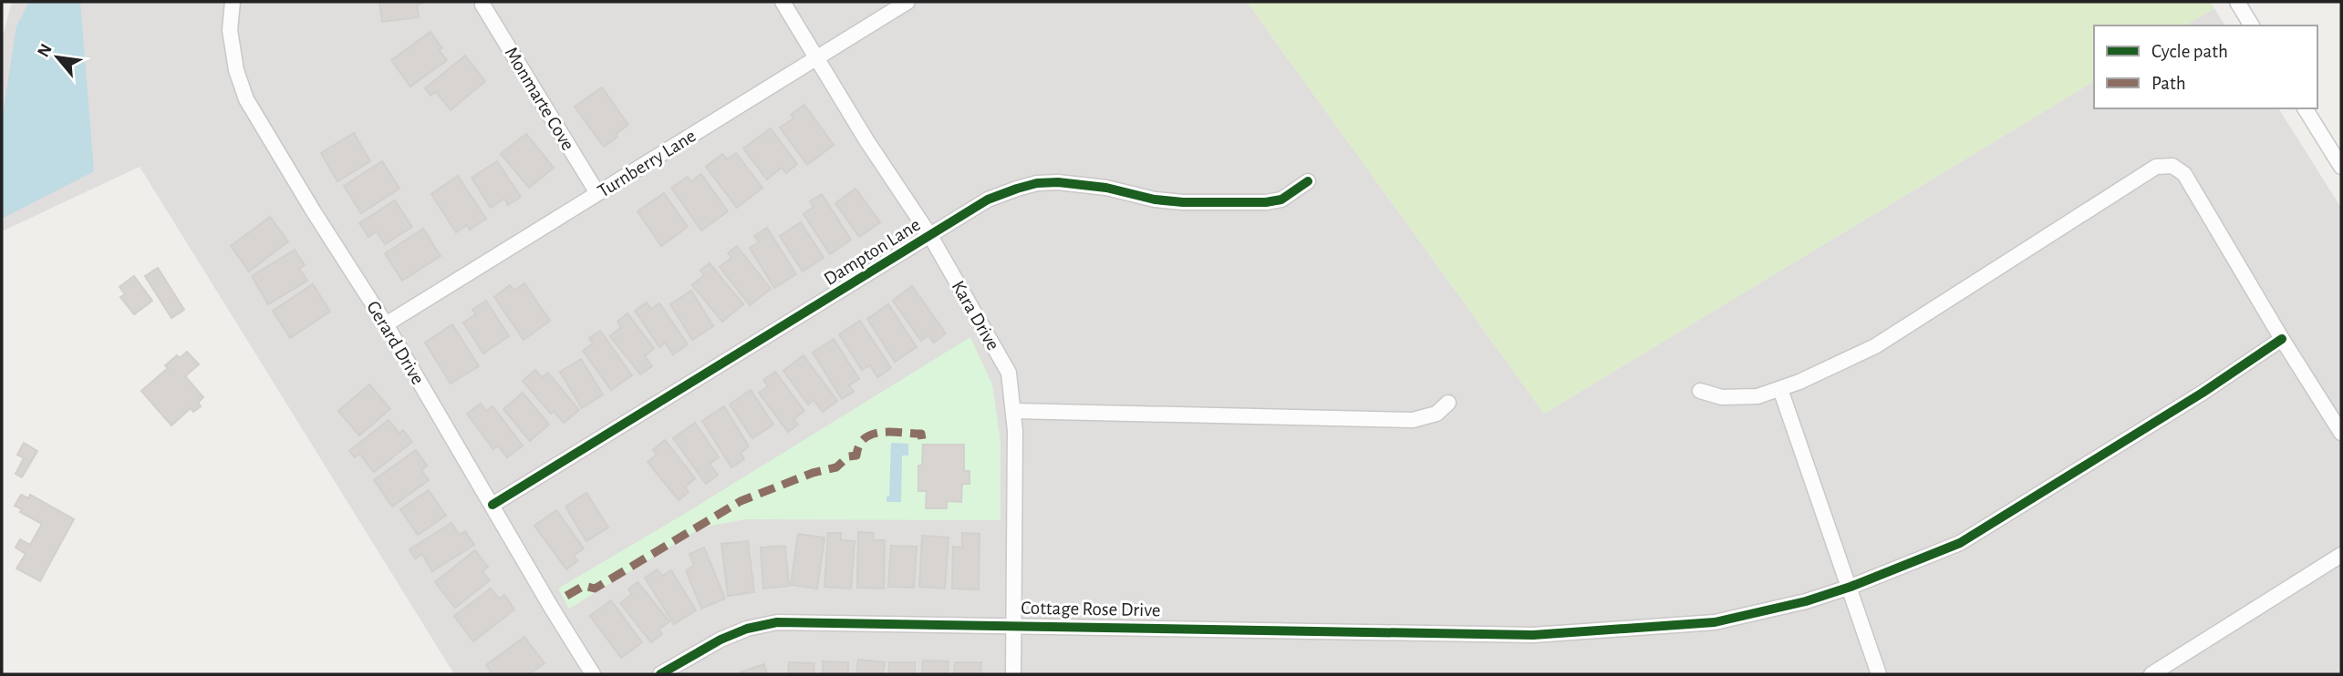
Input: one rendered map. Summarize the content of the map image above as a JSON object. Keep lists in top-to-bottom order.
{
  "streets": {
    "street": [
      "Monmarte Cove",
      "Turnberry Lane",
      "Dampton Lane",
      "Kara Drive",
      "Gerard Drive",
      "Cottage Rose Drive"
    ]
  },
  "crossings": [
    ["Monmarte Cove", "Turnberry Lane"],
    ["Turnberry Lane", "Kara Drive"],
    ["Turnberry Lane", "Gerard Drive"],
    ["Dampton Lane", "Kara Drive"],
    ["Dampton Lane", "Gerard Drive"],
    ["Kara Drive", "Cottage Rose Drive"]
  ],
  "legend": ["Cycle path", "Path"],
  "north": "top left"
}
